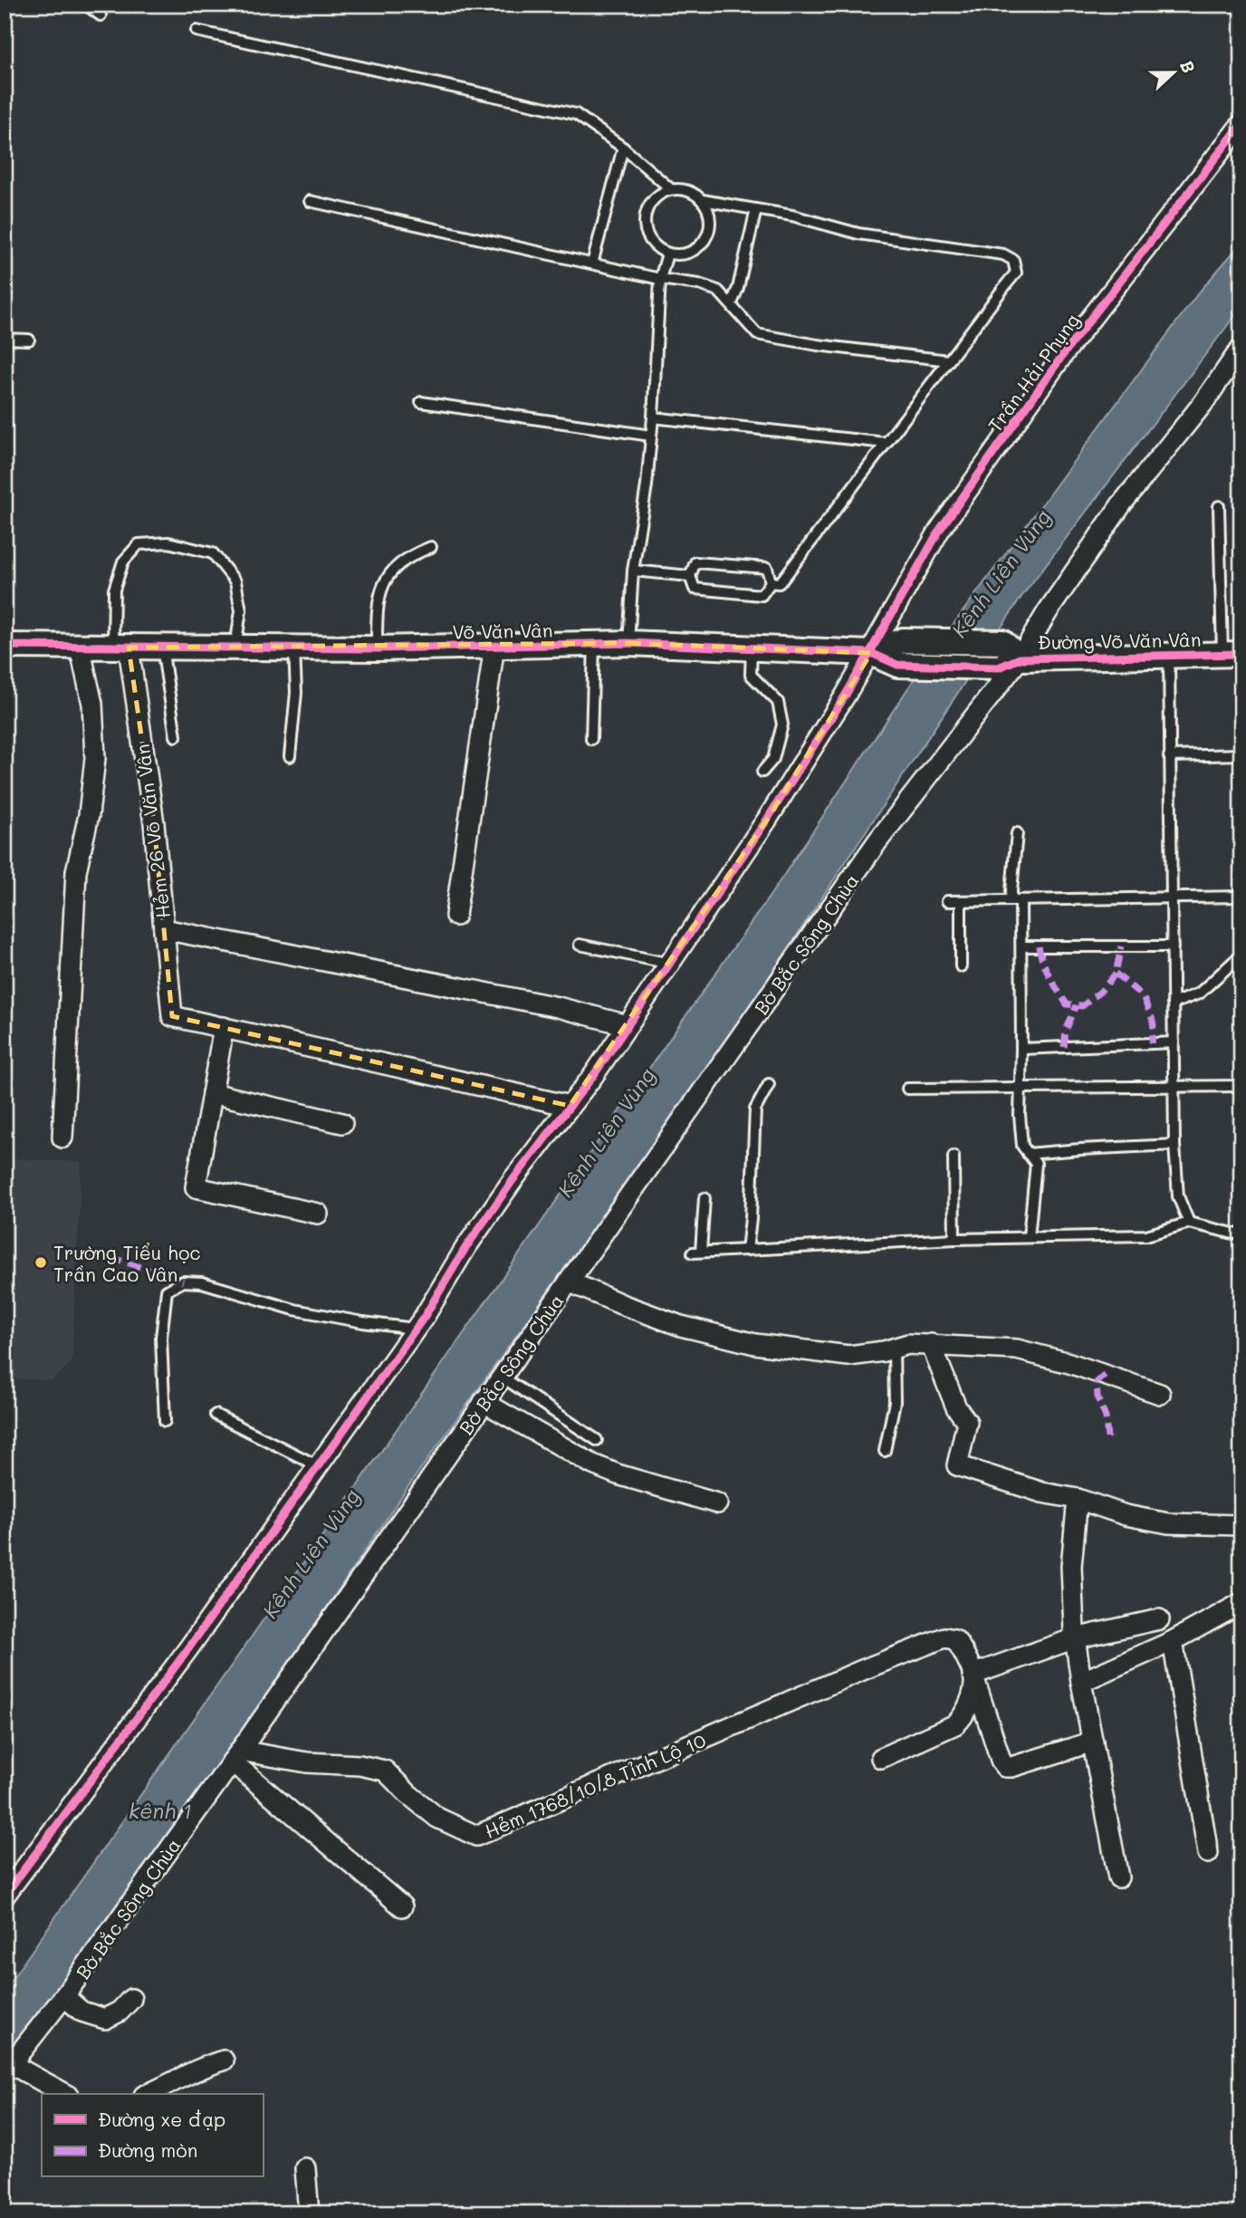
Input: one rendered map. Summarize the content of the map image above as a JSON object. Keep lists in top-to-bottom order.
{
  "streets": {
    "street": [
      "Trần Hải Phụng",
      "Võ Văn Vân",
      "Đường Võ Văn Vân",
      "Hẻm 26 Võ Văn Vân",
      "Bờ Bắc Sông Chùa",
      "Hẻm 1768/10/8 Tỉnh Lộ 10"
    ]
  },
  "crossings": [
    ["Trần Hải Phụng", "Võ Văn Vân"],
    ["Võ Văn Vân", "Đường Võ Văn Vân"],
    ["Võ Văn Vân", "Hẻm 26 Võ Văn Vân"],
    ["Võ Văn Vân", "Bờ Bắc Sông Chùa"],
    ["Đường Võ Văn Vân", "Bờ Bắc Sông Chùa"],
    ["Bờ Bắc Sông Chùa", "Hẻm 1768/10/8 Tỉnh Lộ 10"]
  ],
  "water": ["Kênh Liên Vùng", "kênh 1"],
  "places": ["Trường Tiểu học Trần Cao Vân"],
  "legend": ["Đường xe đạp", "Đường mòn"],
  "north": "right"
}
